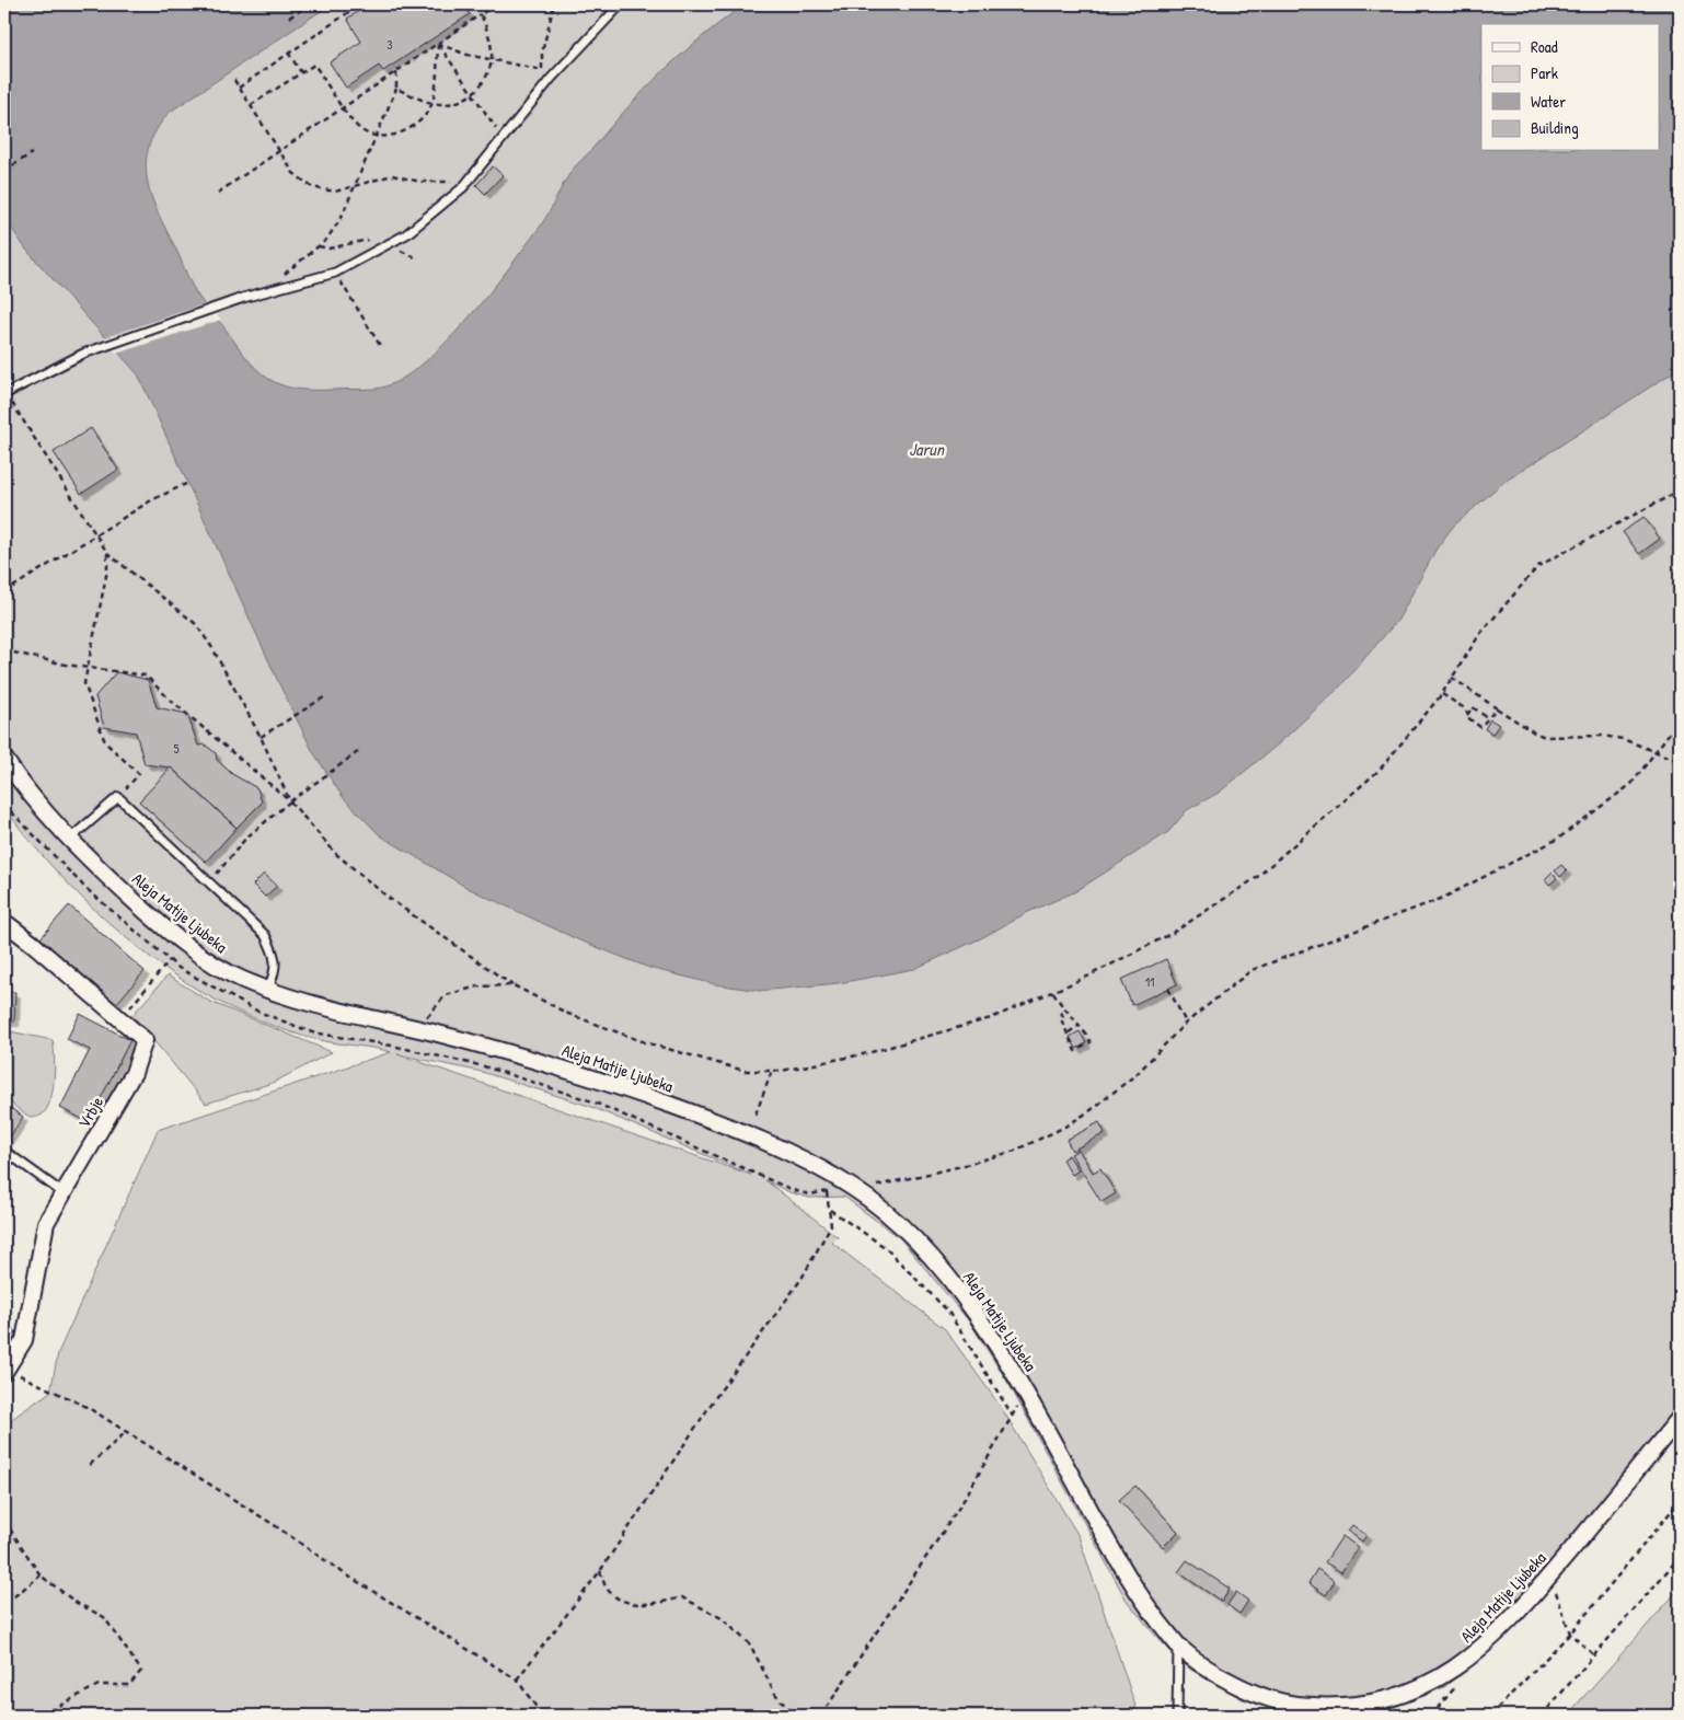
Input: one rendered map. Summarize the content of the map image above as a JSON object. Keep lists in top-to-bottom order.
{
  "streets": {
    "street": ["Aleja Matije Ljubeka", "Vrbje"]
  },
  "water": ["Jarun"],
  "house_numbers": ["3", "5", "11"],
  "legend": [
    "Road",
    "Park",
    "Water",
    "Building"
  ]
}
